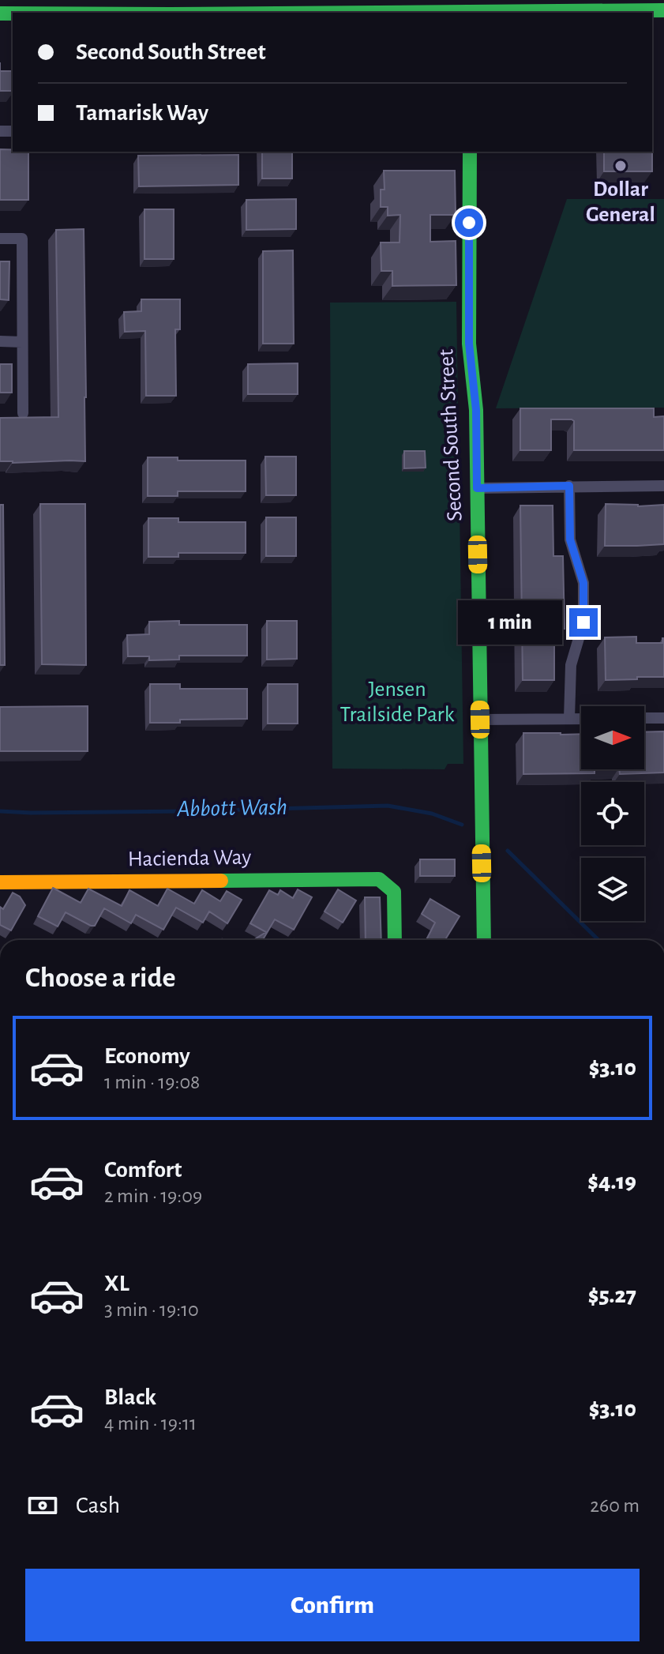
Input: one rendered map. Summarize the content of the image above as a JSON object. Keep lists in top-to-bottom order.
{
  "streets": {
    "street": ["Second South Street", "Hacienda Way"]
  },
  "water": ["Abbott Wash"],
  "parks": ["Jensen Trailside Park"],
  "places": ["Dollar General"],
  "north": "right",
  "page": {
    "banner": ["Second South Street", "Tamarisk Way"],
    "bubble": "1 min",
    "heading": "Choose a ride",
    "list": [
      {
        "name": "Economy",
        "note": "1 min · 19:08",
        "value": "$3.10"
      },
      {
        "name": "Comfort",
        "note": "2 min · 19:09",
        "value": "$4.19"
      },
      {
        "name": "XL",
        "note": "3 min · 19:10",
        "value": "$5.27"
      },
      {
        "name": "Black",
        "note": "4 min · 19:11",
        "value": "$3.10"
      }
    ],
    "pay": ["Cash", "260 m"],
    "buttons": "Confirm"
  }
}
